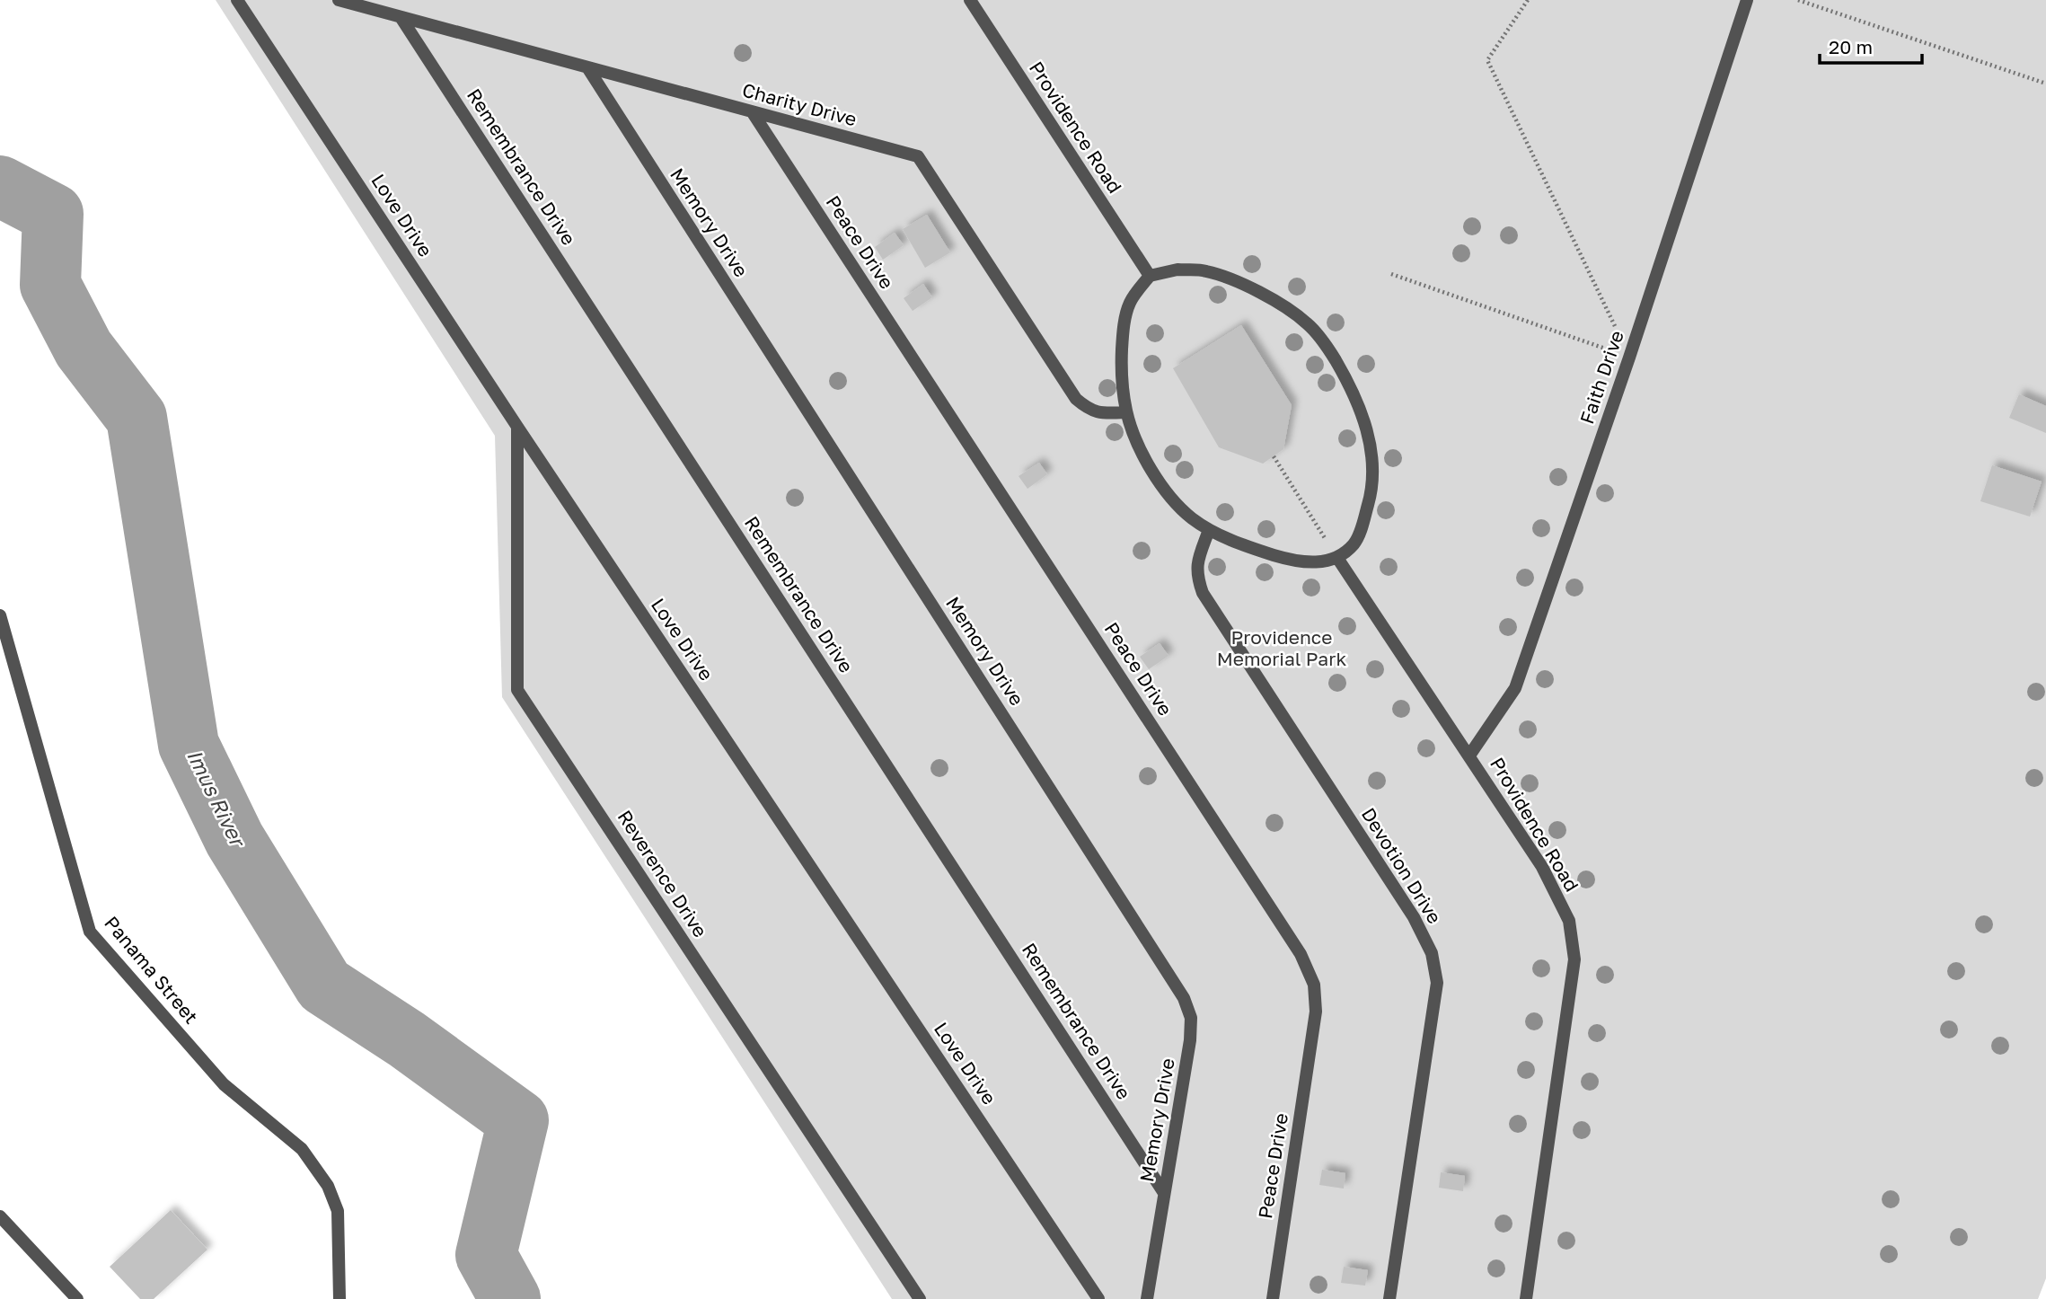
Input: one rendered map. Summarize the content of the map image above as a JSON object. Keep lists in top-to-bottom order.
{
  "streets": {
    "street": [
      "Charity Drive",
      "Providence Road",
      "Remembrance Drive",
      "Love Drive",
      "Memory Drive",
      "Peace Drive",
      "Faith Drive",
      "Devotion Drive",
      "Reverence Drive",
      "Panama Street"
    ]
  },
  "crossings": [
    ["Charity Drive", "Remembrance Drive"],
    ["Charity Drive", "Memory Drive"],
    ["Charity Drive", "Peace Drive"],
    ["Providence Road", "Faith Drive"],
    ["Remembrance Drive", "Memory Drive"],
    ["Love Drive", "Reverence Drive"]
  ],
  "water": ["Imus River"],
  "parks": ["Providence Memorial Park"],
  "scale_bar": "20 m"
}
